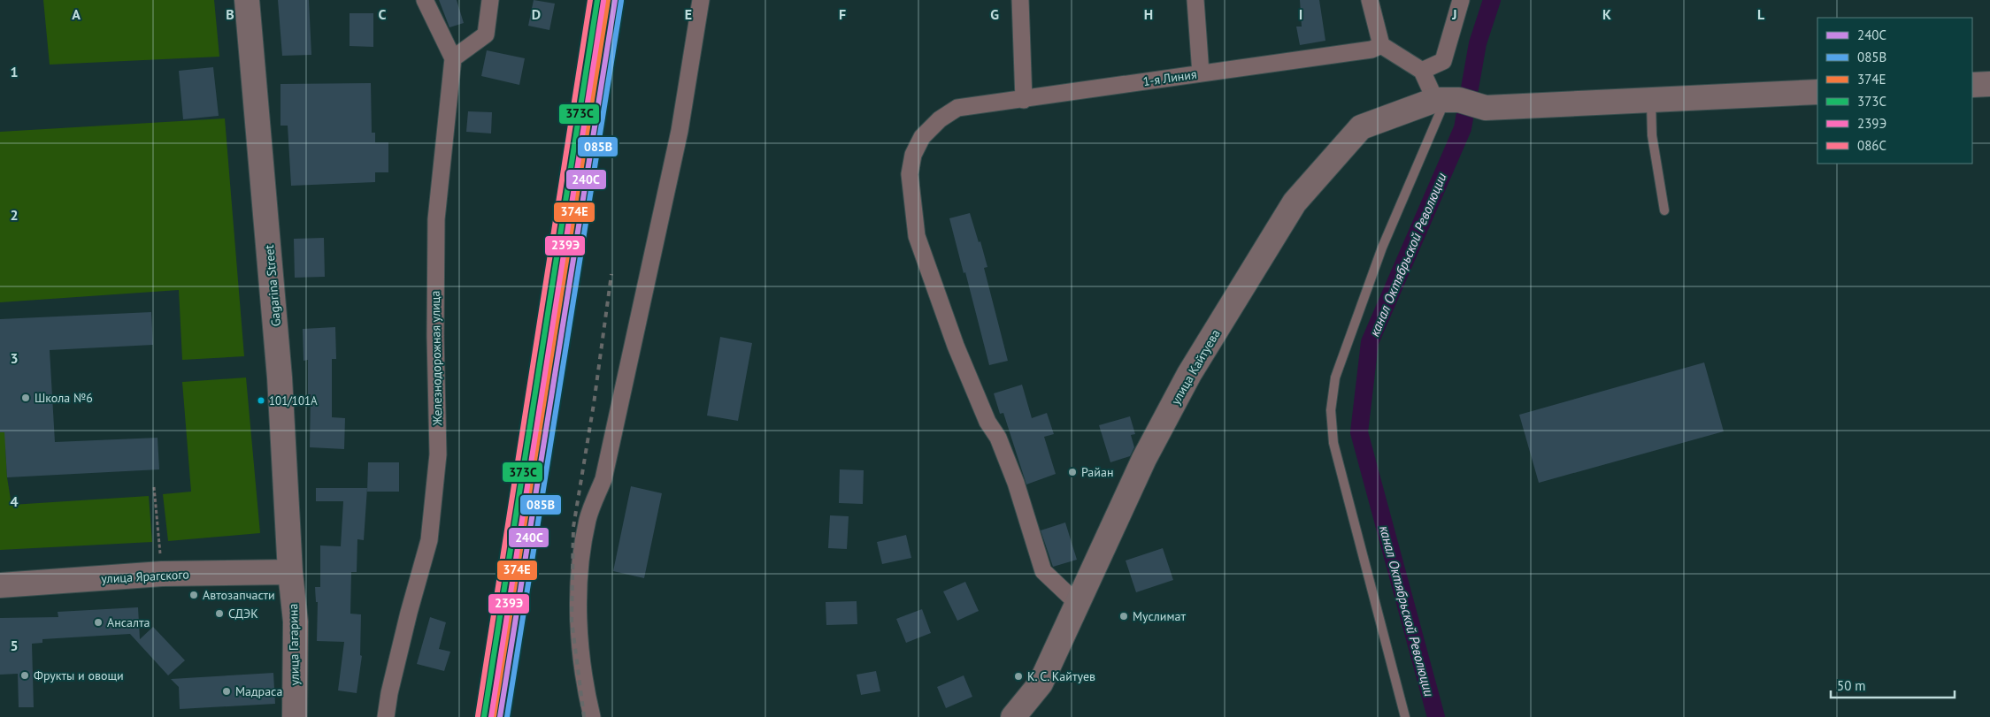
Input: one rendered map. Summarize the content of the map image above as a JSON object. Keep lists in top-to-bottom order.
{
  "streets": {
    "main road": [
      "Gagarina Street",
      "улица Кайтуева",
      "улица Ярагского",
      "улица Гагарина"
    ],
    "street": ["1-я Линия", "Железнодорожная улица"]
  },
  "crossings": [
    ["1-я Линия", "улица Кайтуева"],
    ["Gagarina Street", "улица Ярагского"],
    ["Gagarina Street", "улица Гагарина"],
    ["улица Ярагского", "улица Гагарина"]
  ],
  "water": ["канал Октябрьской Революции"],
  "places": [
    "Школа №6",
    "101/101А",
    "Райан",
    "Автозапчасти",
    "СДЭК",
    "Муслимат",
    "Ансалта",
    "Фрукты и овощи",
    "К. С. Кайтуев",
    "Мадраса"
  ],
  "lines": [
    "transit line 240С",
    "transit line 374Е",
    "transit line 373C",
    "transit line 086С",
    "transit line 085В",
    "transit line 239Э"
  ],
  "legend": [
    "240С",
    "085В",
    "374Е",
    "373C",
    "239Э",
    "086С"
  ],
  "scale_bar": "50 m",
  "grid": {
    "columns": [
      "A",
      "B",
      "C",
      "D",
      "E",
      "F",
      "G",
      "H",
      "I",
      "J",
      "K",
      "L"
    ],
    "rows": [
      "1",
      "2",
      "3",
      "4",
      "5"
    ]
  }
}
